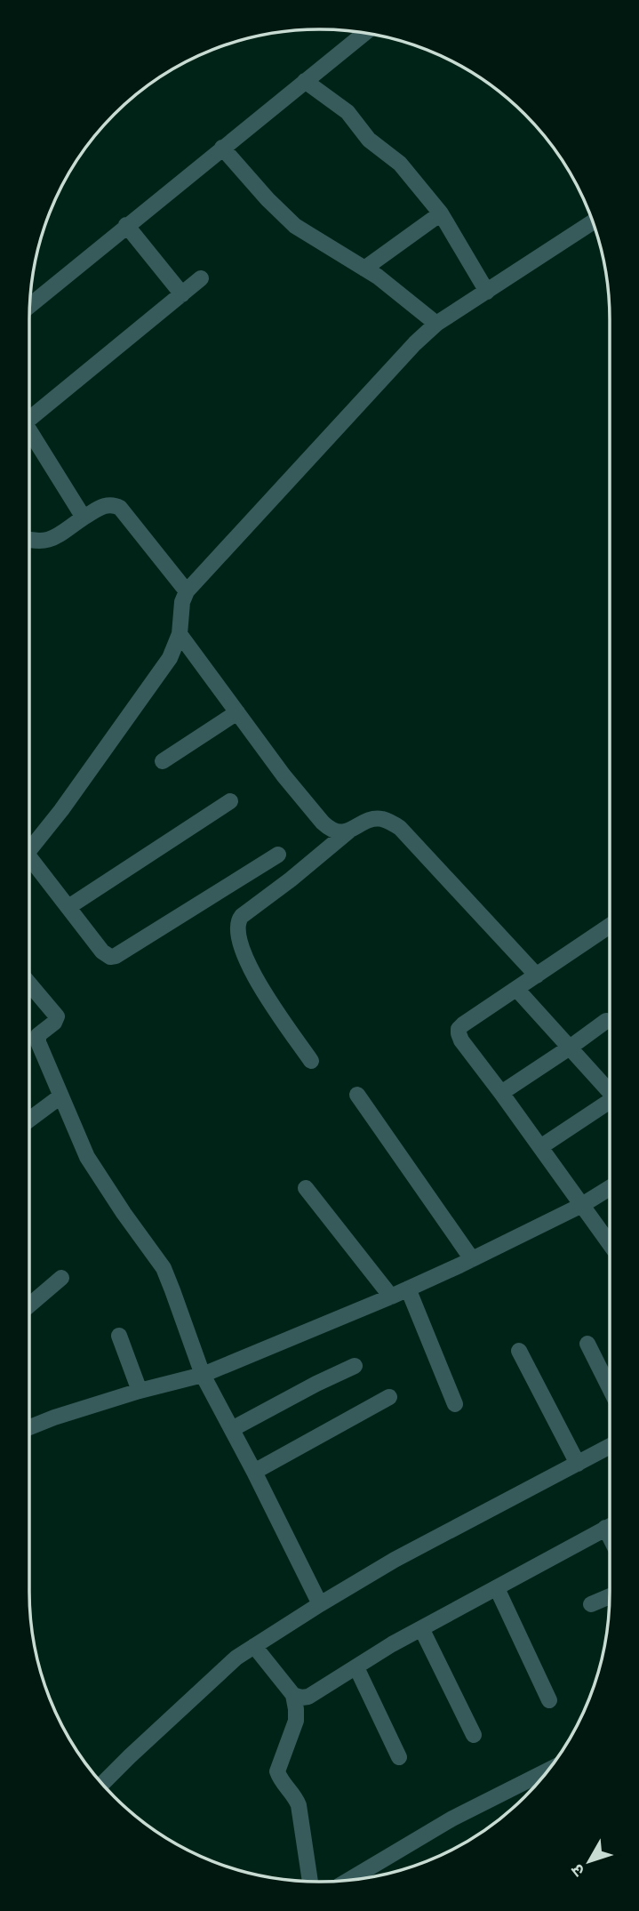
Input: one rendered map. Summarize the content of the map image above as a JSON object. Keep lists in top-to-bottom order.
{
  "north": "bottom left"
}
